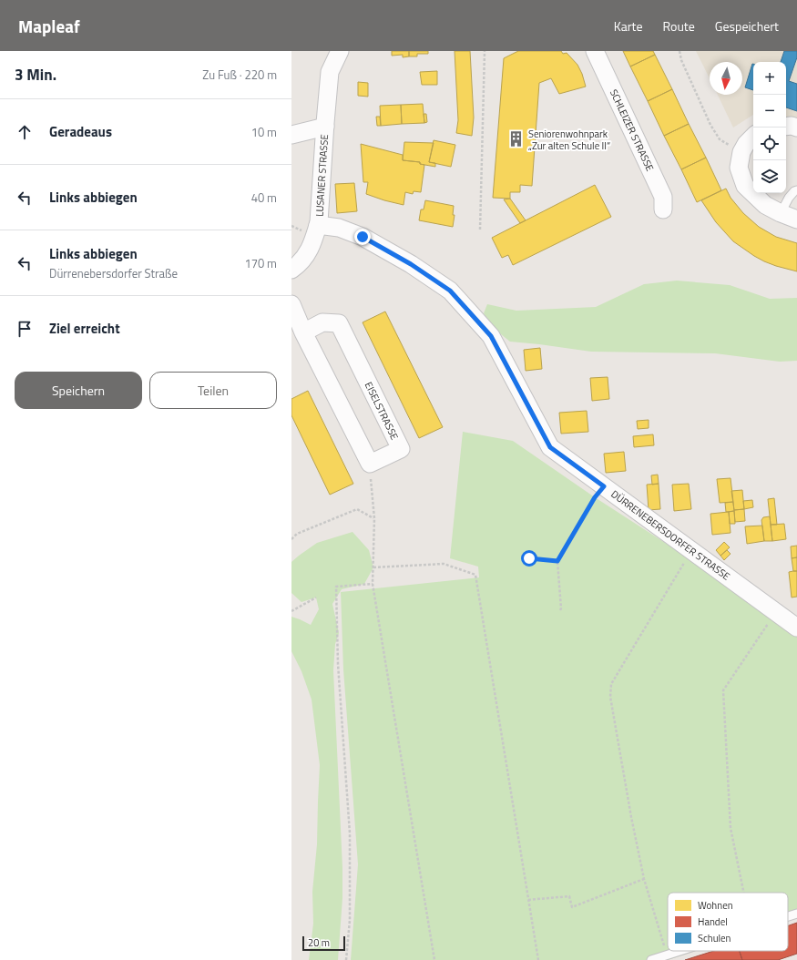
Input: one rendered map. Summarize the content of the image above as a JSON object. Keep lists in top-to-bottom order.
{
  "streets": {
    "street": [
      "SCHLEIZER STRASSE",
      "LUSANER STRASSE",
      "EISELSTRASSE",
      "DÜRRENEBERSDORFER STRASSE"
    ]
  },
  "crossings": [
    ["LUSANER STRASSE", "DÜRRENEBERSDORFER STRASSE"]
  ],
  "places": {
    "building": ["Seniorenwohnpark „Zur alten Schule II“"]
  },
  "legend": ["Wohnen", "Handel", "Schulen"],
  "scale_bar": "20 m",
  "north": "bottom",
  "page": {
    "header": "Mapleaf",
    "nav": ["Karte", "Route", "Gespeichert"],
    "heading": ["3 Min.", "Zu Fuß · 220 m"],
    "map_buttons": ["+", "−"],
    "list": [
      ["Geradeaus", "10 m"],
      ["Links abbiegen", "40 m"],
      ["Links abbiegen", "Dürrenebersdorfer Straße", "170 m"],
      "Ziel erreicht"
    ],
    "buttons": ["Speichern", "Teilen"],
    "scale": "20 m"
  }
}
